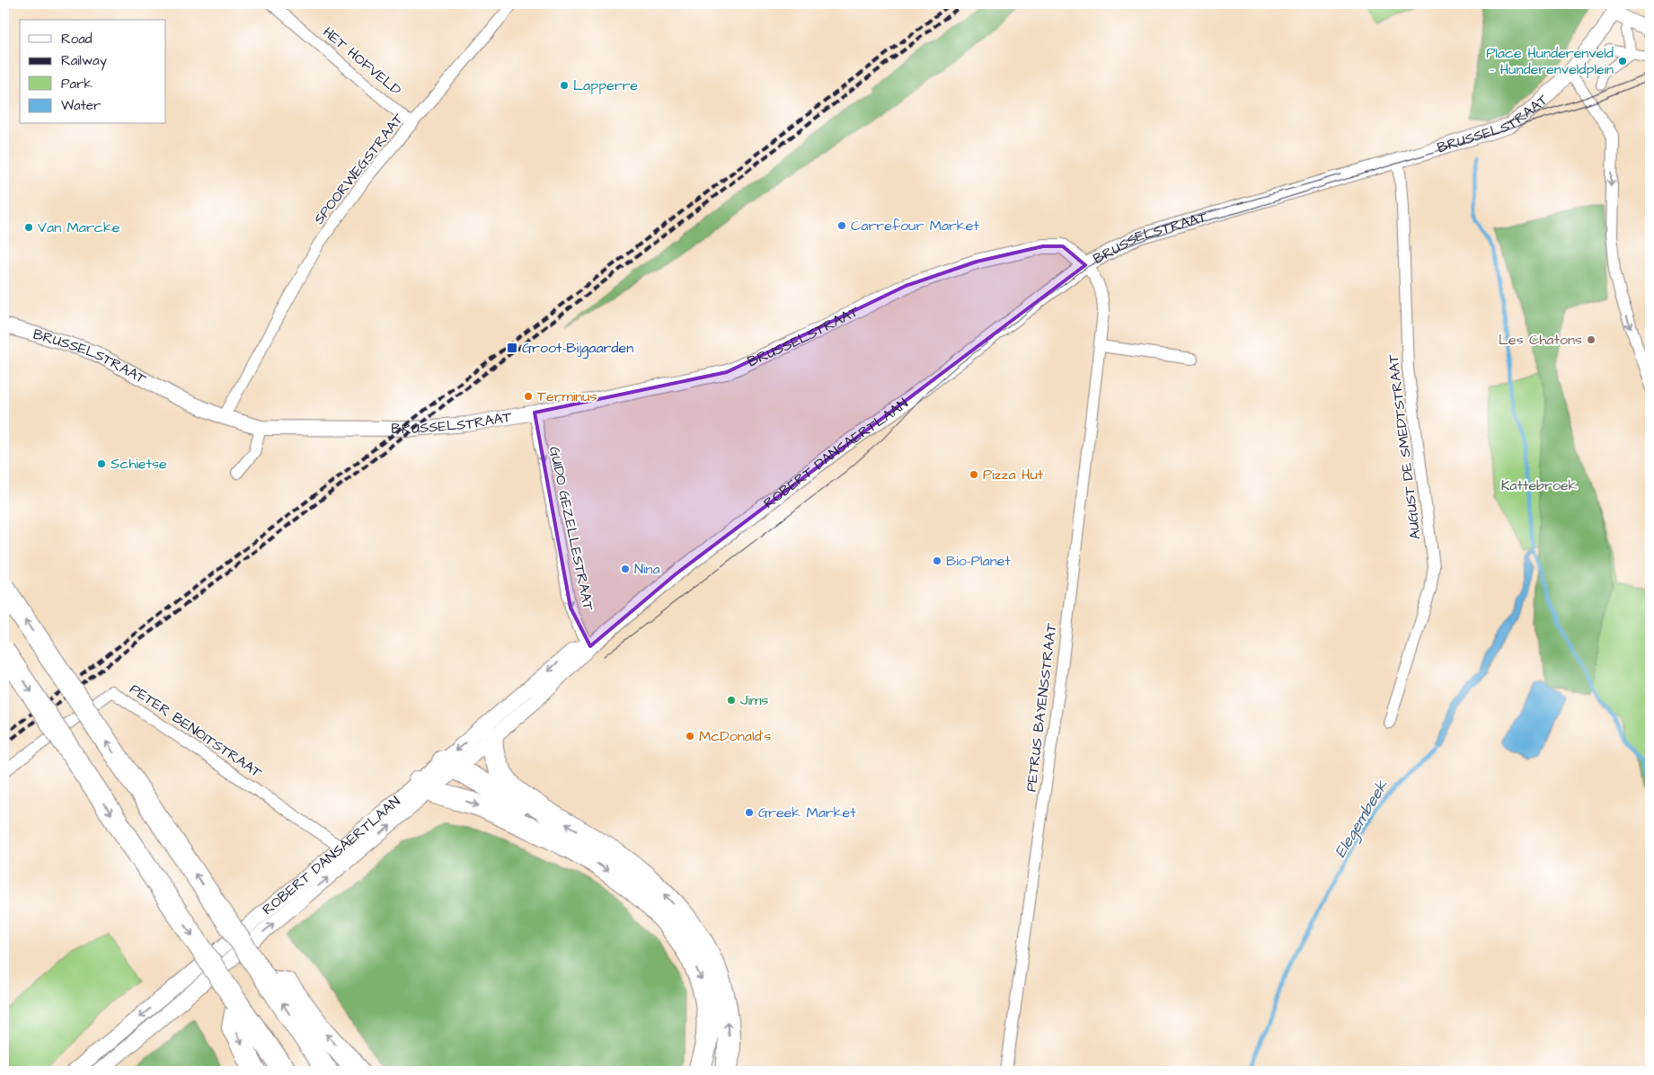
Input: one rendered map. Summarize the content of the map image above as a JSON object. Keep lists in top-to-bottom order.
{
  "streets": {
    "street": [
      "HET HOFVELD",
      "BRUSSELSTRAAT",
      "SPOORWEGSTRAAT",
      "AUGUST DE SMEDTSTRAAT",
      "ROBERT DANSAERTLAAN",
      "GUIDO GEZELLESTRAAT",
      "PETRUS BAYENSSTRAAT",
      "PETER BENOITSTRAAT"
    ]
  },
  "crossings": [
    ["HET HOFVELD", "SPOORWEGSTRAAT"],
    ["BRUSSELSTRAAT", "SPOORWEGSTRAAT"],
    ["BRUSSELSTRAAT", "AUGUST DE SMEDTSTRAAT"],
    ["BRUSSELSTRAAT", "ROBERT DANSAERTLAAN"],
    ["BRUSSELSTRAAT", "GUIDO GEZELLESTRAAT"],
    ["BRUSSELSTRAAT", "PETRUS BAYENSSTRAAT"],
    ["ROBERT DANSAERTLAAN", "GUIDO GEZELLESTRAAT"],
    ["ROBERT DANSAERTLAAN", "PETRUS BAYENSSTRAAT"],
    ["ROBERT DANSAERTLAAN", "PETER BENOITSTRAAT"]
  ],
  "one_way": ["GUIDO GEZELLESTRAAT"],
  "water": ["Elegembeek"],
  "parks": ["Kattebroek"],
  "places": {
    "other": [
      "Place Hunderenveld - Hunderenveldplein",
      "Lapperre",
      "Carrefour Market",
      "Van Marcke",
      "Les Chatons",
      "Terminus",
      "Schietse",
      "Pizza Hut",
      "Bio-Planet",
      "Nina",
      "Jims",
      "McDonald's",
      "Greek Market"
    ],
    "transit": ["Groot-Bijgaarden"]
  },
  "legend": [
    "Road",
    "Railway",
    "Park",
    "Water"
  ]
}
